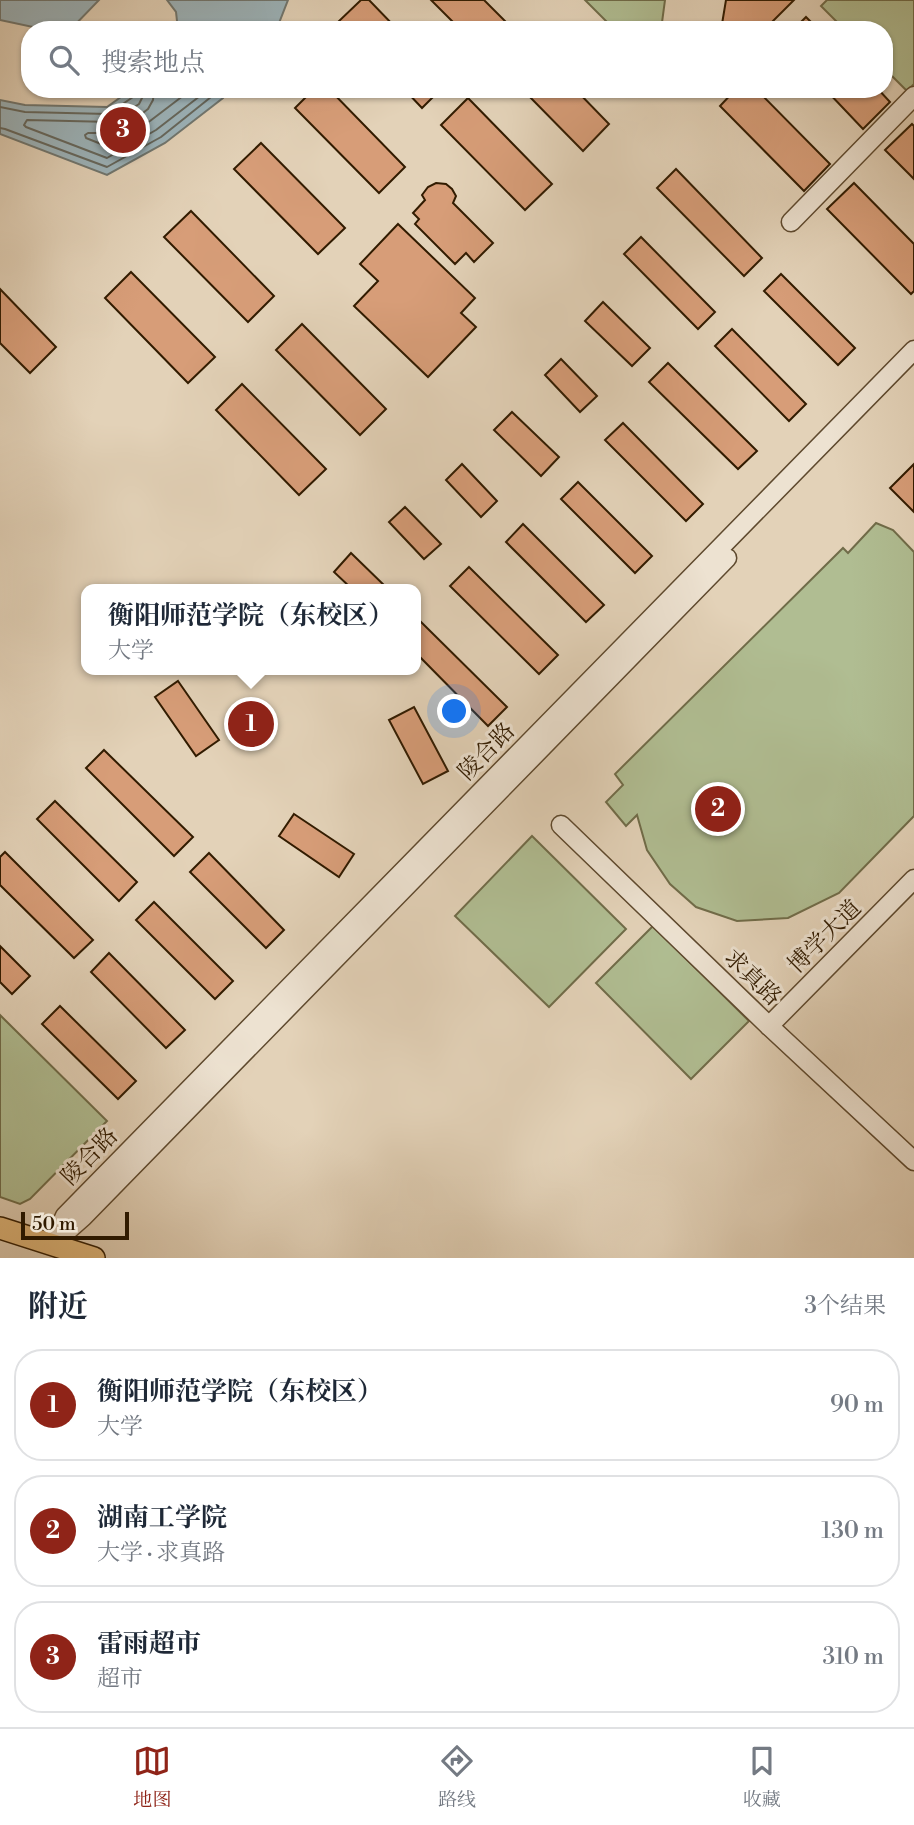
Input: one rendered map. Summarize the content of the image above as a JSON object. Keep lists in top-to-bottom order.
{
  "streets": {
    "street": ["陵合路", "博学大道", "求真路"]
  },
  "crossings": [
    ["博学大道", "求真路"]
  ],
  "scale_bar": "50 m",
  "page": {
    "search": "搜索地点",
    "pins": ["3", "1", "2"],
    "popup": ["衡阳师范学院（东校区）", "大学"],
    "scale": "50 m",
    "heading": ["附近", "3个结果"],
    "list": [
      {
        "mark": "1",
        "name": "衡阳师范学院（东校区）",
        "note": "大学",
        "value": "90 m"
      },
      {
        "mark": "2",
        "name": "湖南工学院",
        "note": "大学 · 求真路",
        "value": "130 m"
      },
      {
        "mark": "3",
        "name": "雷雨超市",
        "note": "超市",
        "value": "310 m"
      }
    ],
    "nav": ["地图", "路线", "收藏"]
  }
}
